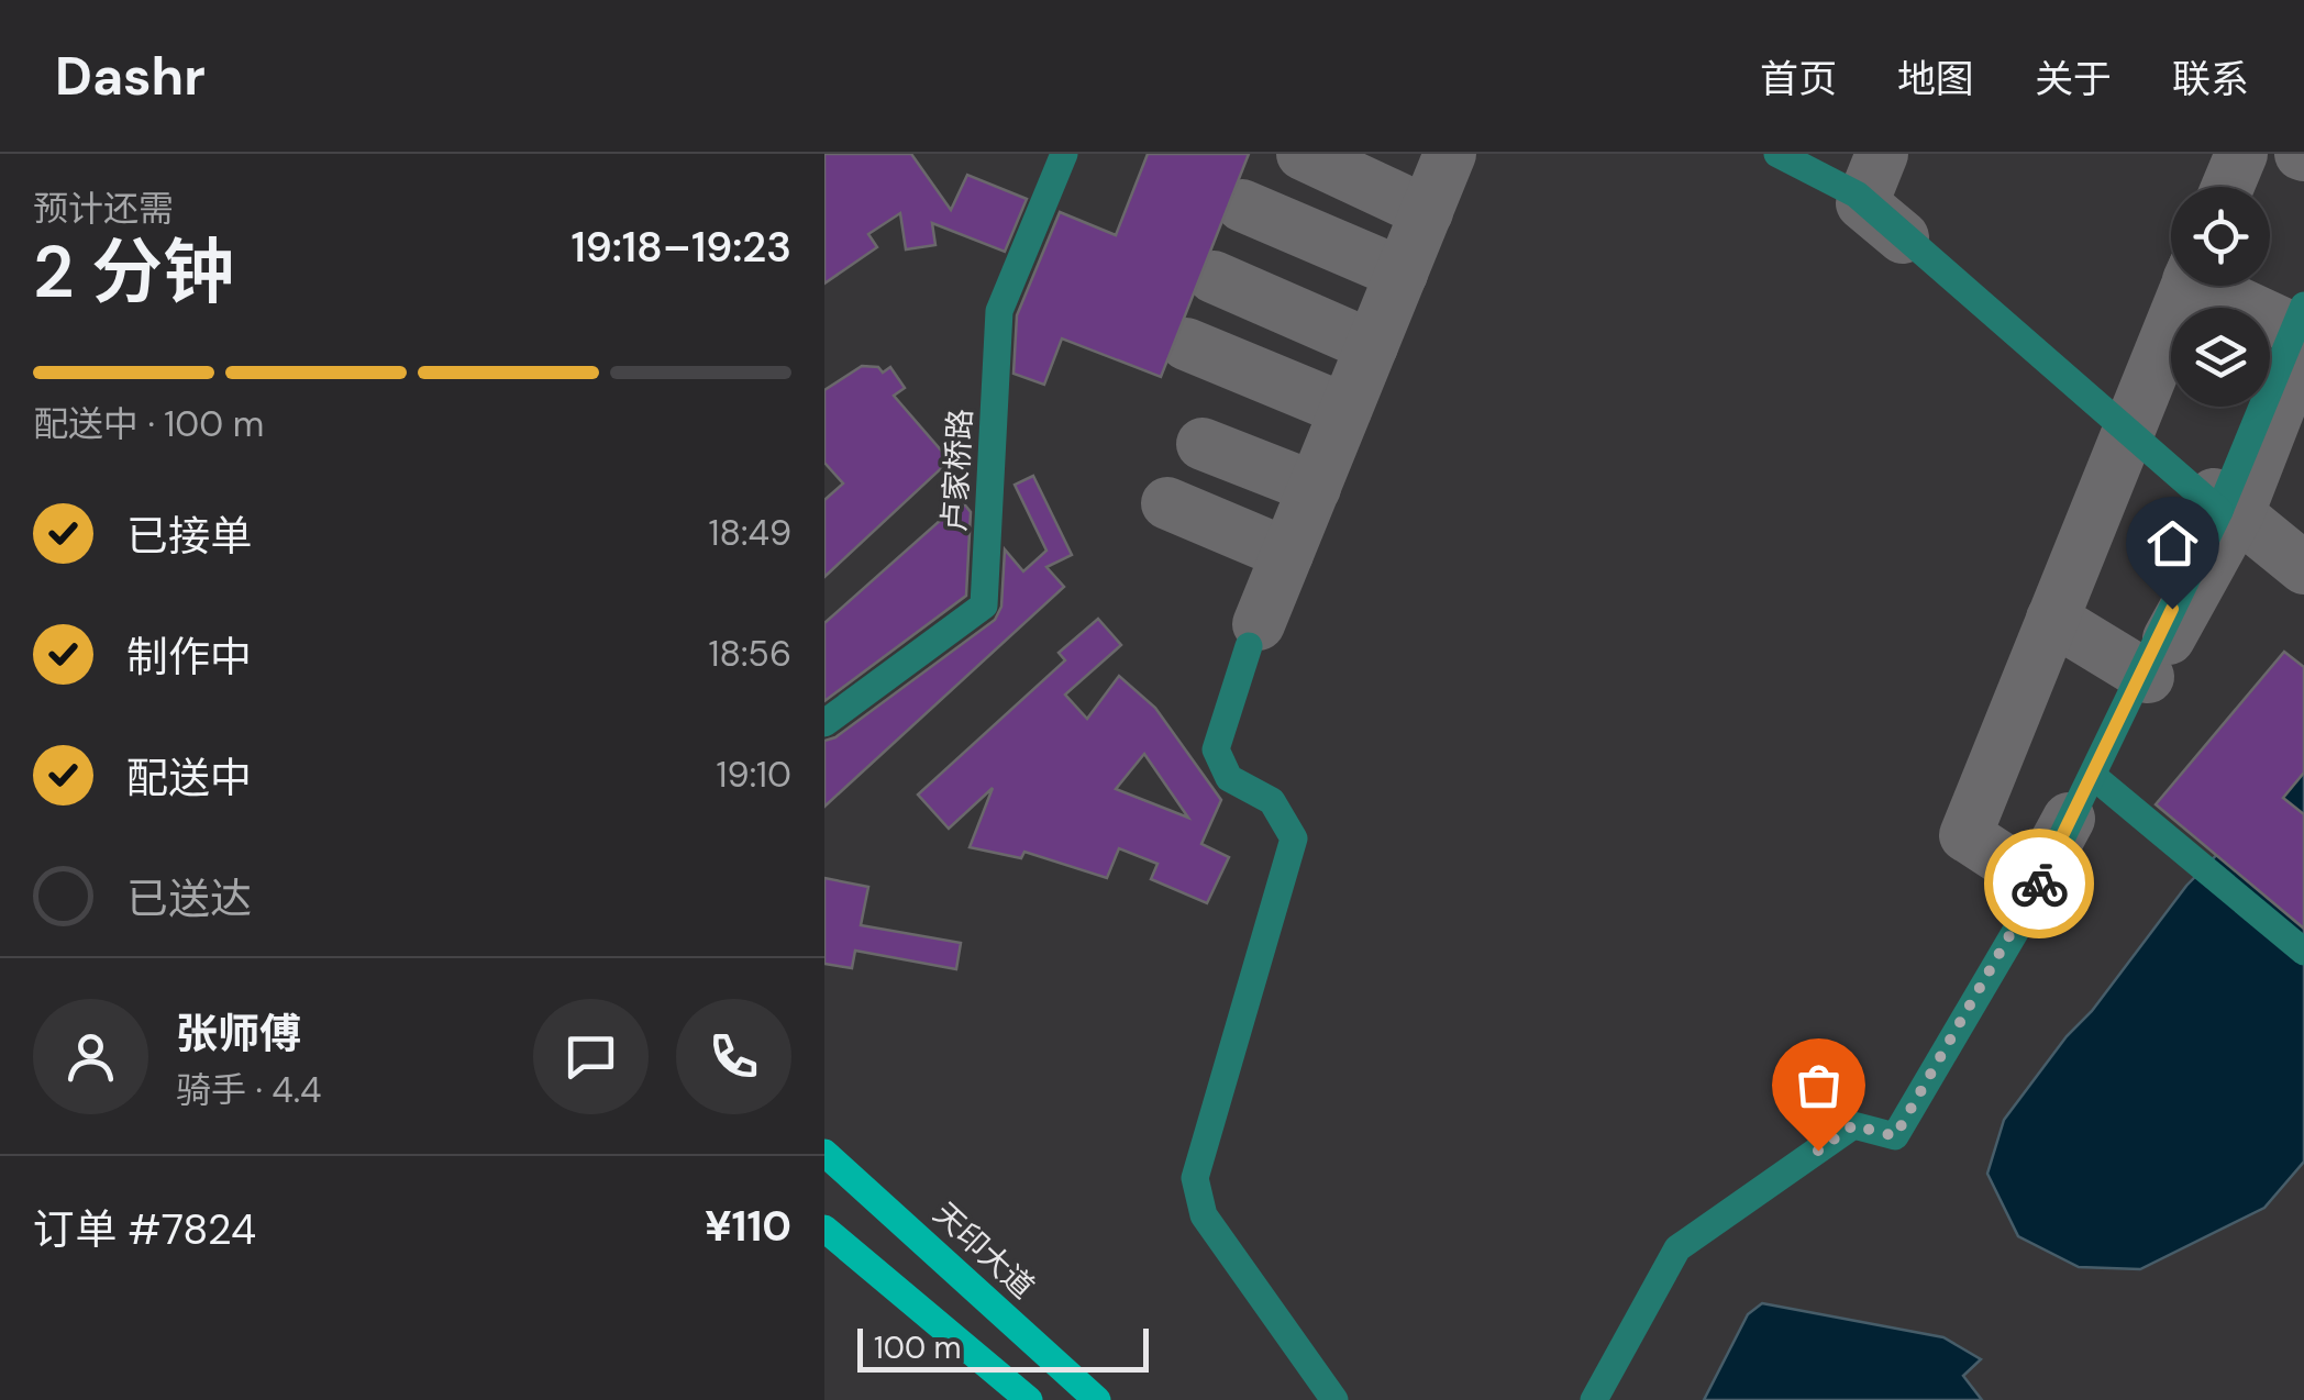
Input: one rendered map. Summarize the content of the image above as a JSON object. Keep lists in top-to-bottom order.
{
  "streets": {
    "main road": ["天印大道"],
    "street": ["卢家桥路"]
  },
  "scale_bar": "100 m",
  "page": {
    "header": "Dashr",
    "nav": [
      "首页",
      "地图",
      "关于",
      "联系"
    ],
    "heading": ["2 分钟", "预计还需", "19:18–19:23"],
    "panel": [
      "张师傅",
      "骑手 · 4.4",
      "订单 #7824",
      "¥110"
    ],
    "bar": "配送中 · 100 m",
    "list": [
      ["已接单", "18:49"],
      ["制作中", "18:56"],
      ["配送中", "19:10"],
      "已送达"
    ],
    "scale": "100 m"
  }
}
